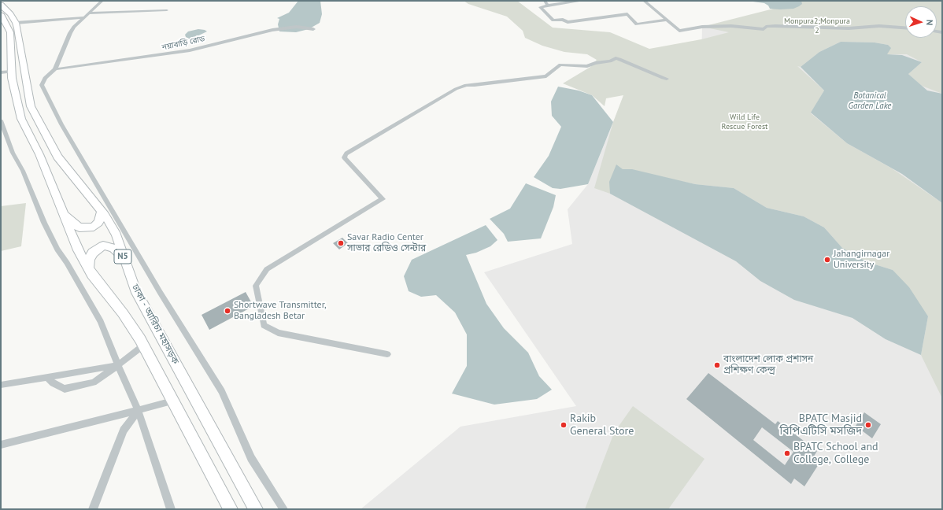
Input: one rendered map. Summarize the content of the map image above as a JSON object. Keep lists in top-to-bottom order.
{
  "streets": {
    "highway": ["N5", "ঢাকা - আরিচা মহাসড়ক"],
    "street": ["নয়াবাড়ি রোড"]
  },
  "water": ["Botanical Garden Lake"],
  "parks": ["Monpura2;Monpura 2", "Wild Life Rescue Forest"],
  "places": [
    "Savar Radio Center সাভার রেডিও সেন্টার",
    "Jahangirnagar University",
    "Shortwave Transmitter, Bangladesh Betar",
    "বাংলাদেশ লোক প্রশাসন প্রশিক্ষণ কেন্দ্র",
    "Rakib General Store",
    "BPATC Masjid বিপিএটিসি মসজিদ",
    "BPATC School and College, College"
  ],
  "north": "right"
}
